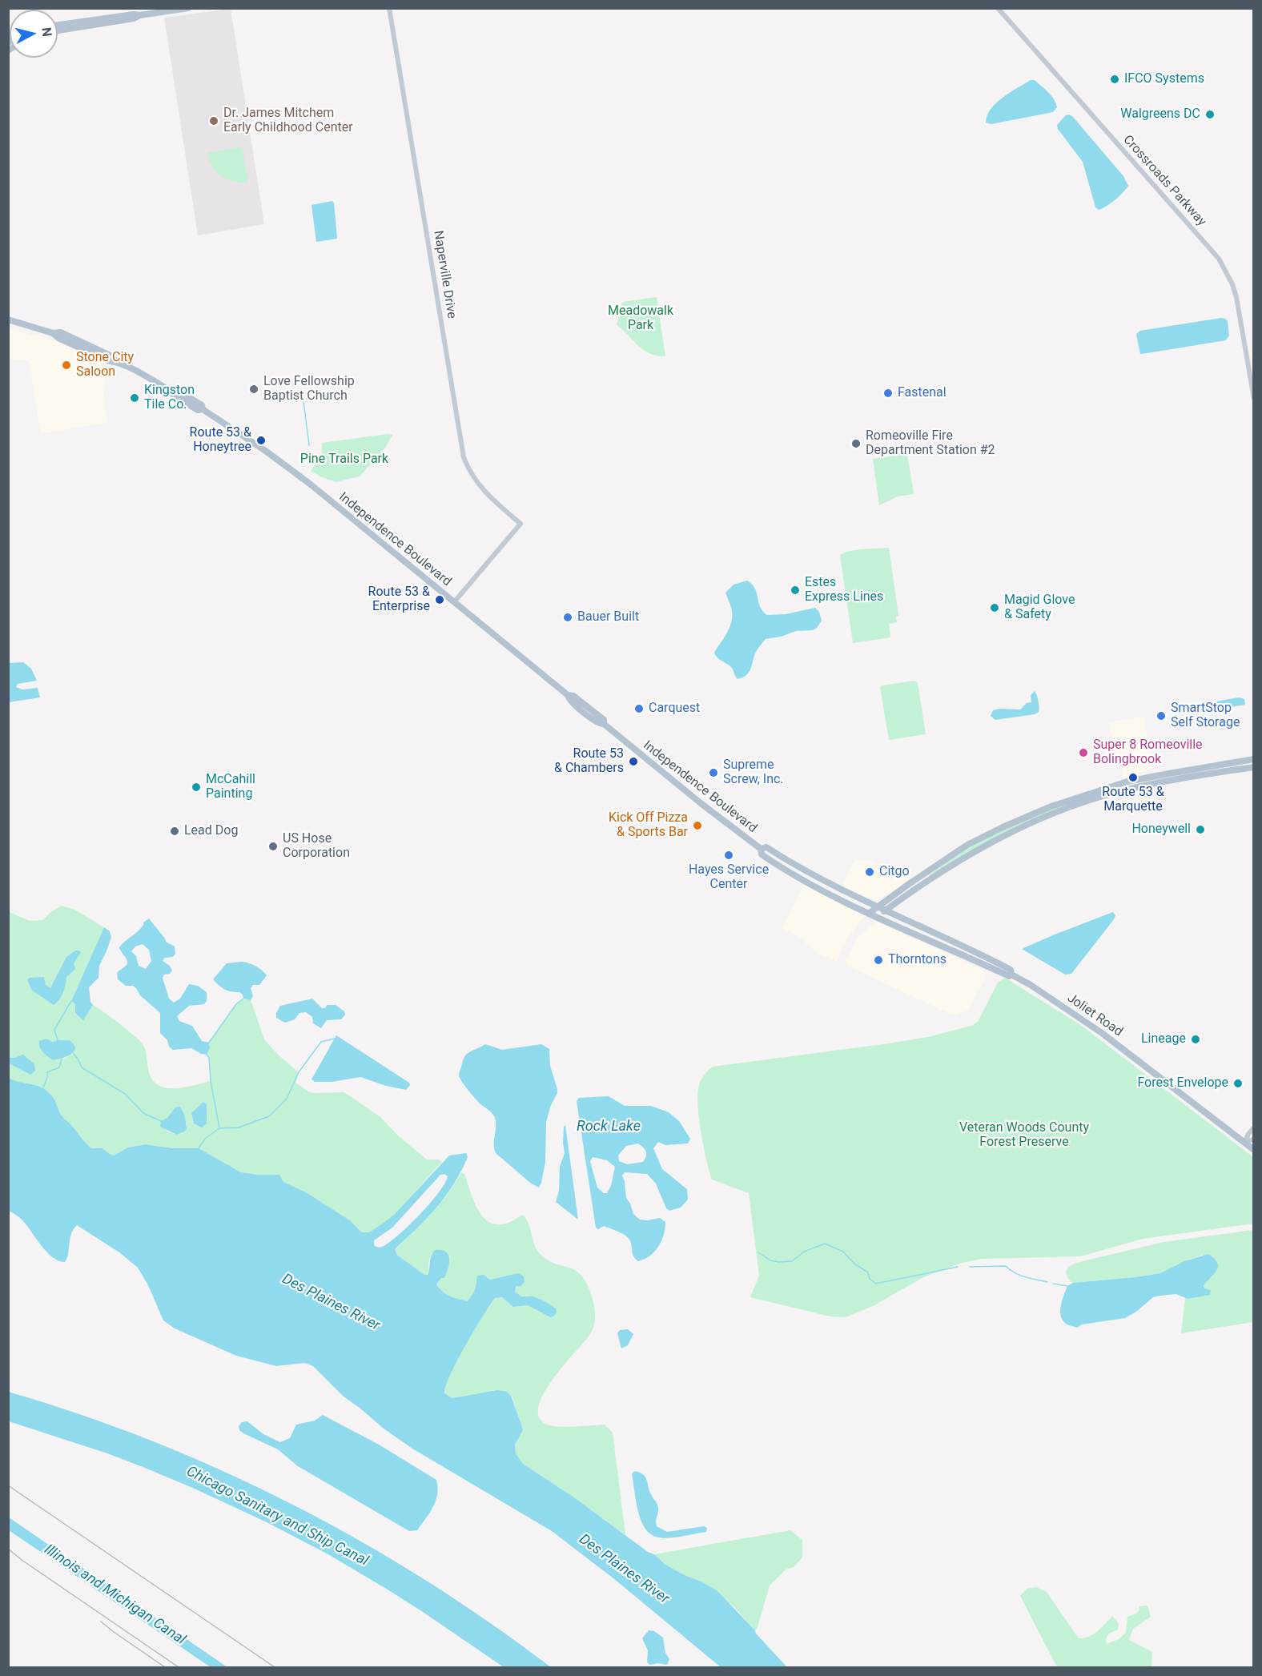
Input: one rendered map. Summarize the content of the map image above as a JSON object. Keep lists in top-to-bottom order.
{
  "streets": {
    "main road": ["Independence Boulevard", "Joliet Road"],
    "street": ["Crossroads Parkway", "Naperville Drive"]
  },
  "crossings": [
    ["Naperville Drive", "Independence Boulevard"],
    ["Independence Boulevard", "Joliet Road"]
  ],
  "water": [
    "Rock Lake",
    "Des Plaines River",
    "Chicago Sanitary and Ship Canal",
    "Illinois and Michigan Canal"
  ],
  "parks": ["Meadowalk Park", "Pine Trails Park", "Veteran Woods County Forest Preserve"],
  "places": [
    "IFCO Systems",
    "Walgreens DC",
    "Dr. James Mitchem Early Childhood Center",
    "Stone City Saloon",
    "Love Fellowship Baptist Church",
    "Fastenal",
    "Kingston Tile Co.",
    "Route 53 & Honeytree",
    "Romeoville Fire Department Station #2",
    "Estes Express Lines",
    "Route 53 & Enterprise",
    "Magid Glove & Safety",
    "Bauer Built",
    "Carquest",
    "SmartStop Self Storage",
    "Super 8 Romeoville Bolingbrook",
    "Route 53 & Chambers",
    "Supreme Screw, Inc.",
    "Route 53 & Marquette",
    "McCahill Painting",
    "Kick Off Pizza & Sports Bar",
    "Honeywell",
    "Lead Dog",
    "US Hose Corporation",
    "Hayes Service Center",
    "Citgo",
    "Thorntons",
    "Lineage",
    "Forest Envelope"
  ],
  "north": "right"
}
